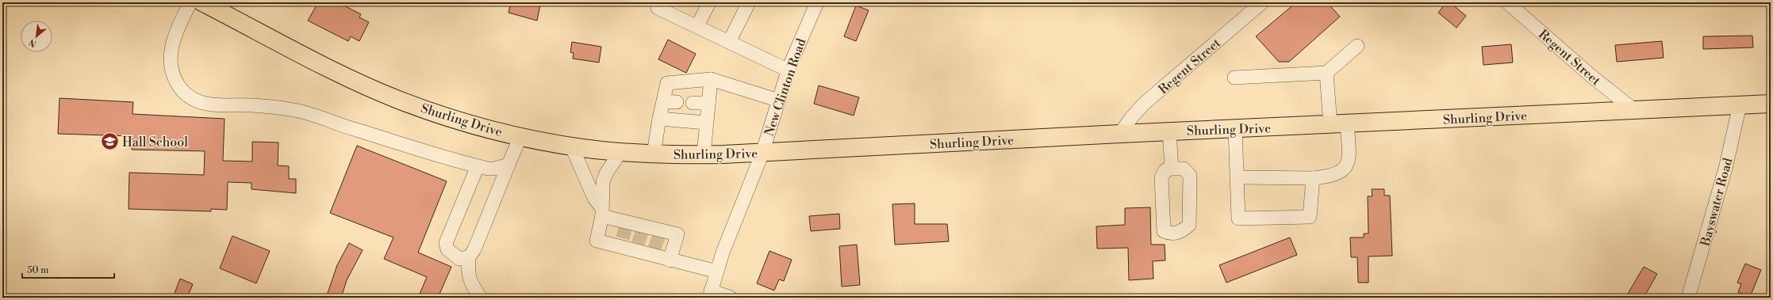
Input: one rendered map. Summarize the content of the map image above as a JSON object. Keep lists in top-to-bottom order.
{
  "streets": {
    "main road": ["Shurling Drive"],
    "street": ["Regent Street", "New Clinton Road", "Bayswater Road"]
  },
  "crossings": [
    ["Regent Street", "Shurling Drive"],
    ["New Clinton Road", "Shurling Drive"],
    ["Shurling Drive", "Bayswater Road"]
  ],
  "places": {
    "school or university": ["Hall School"]
  },
  "scale_bar": "50 m",
  "north": "bottom left"
}
